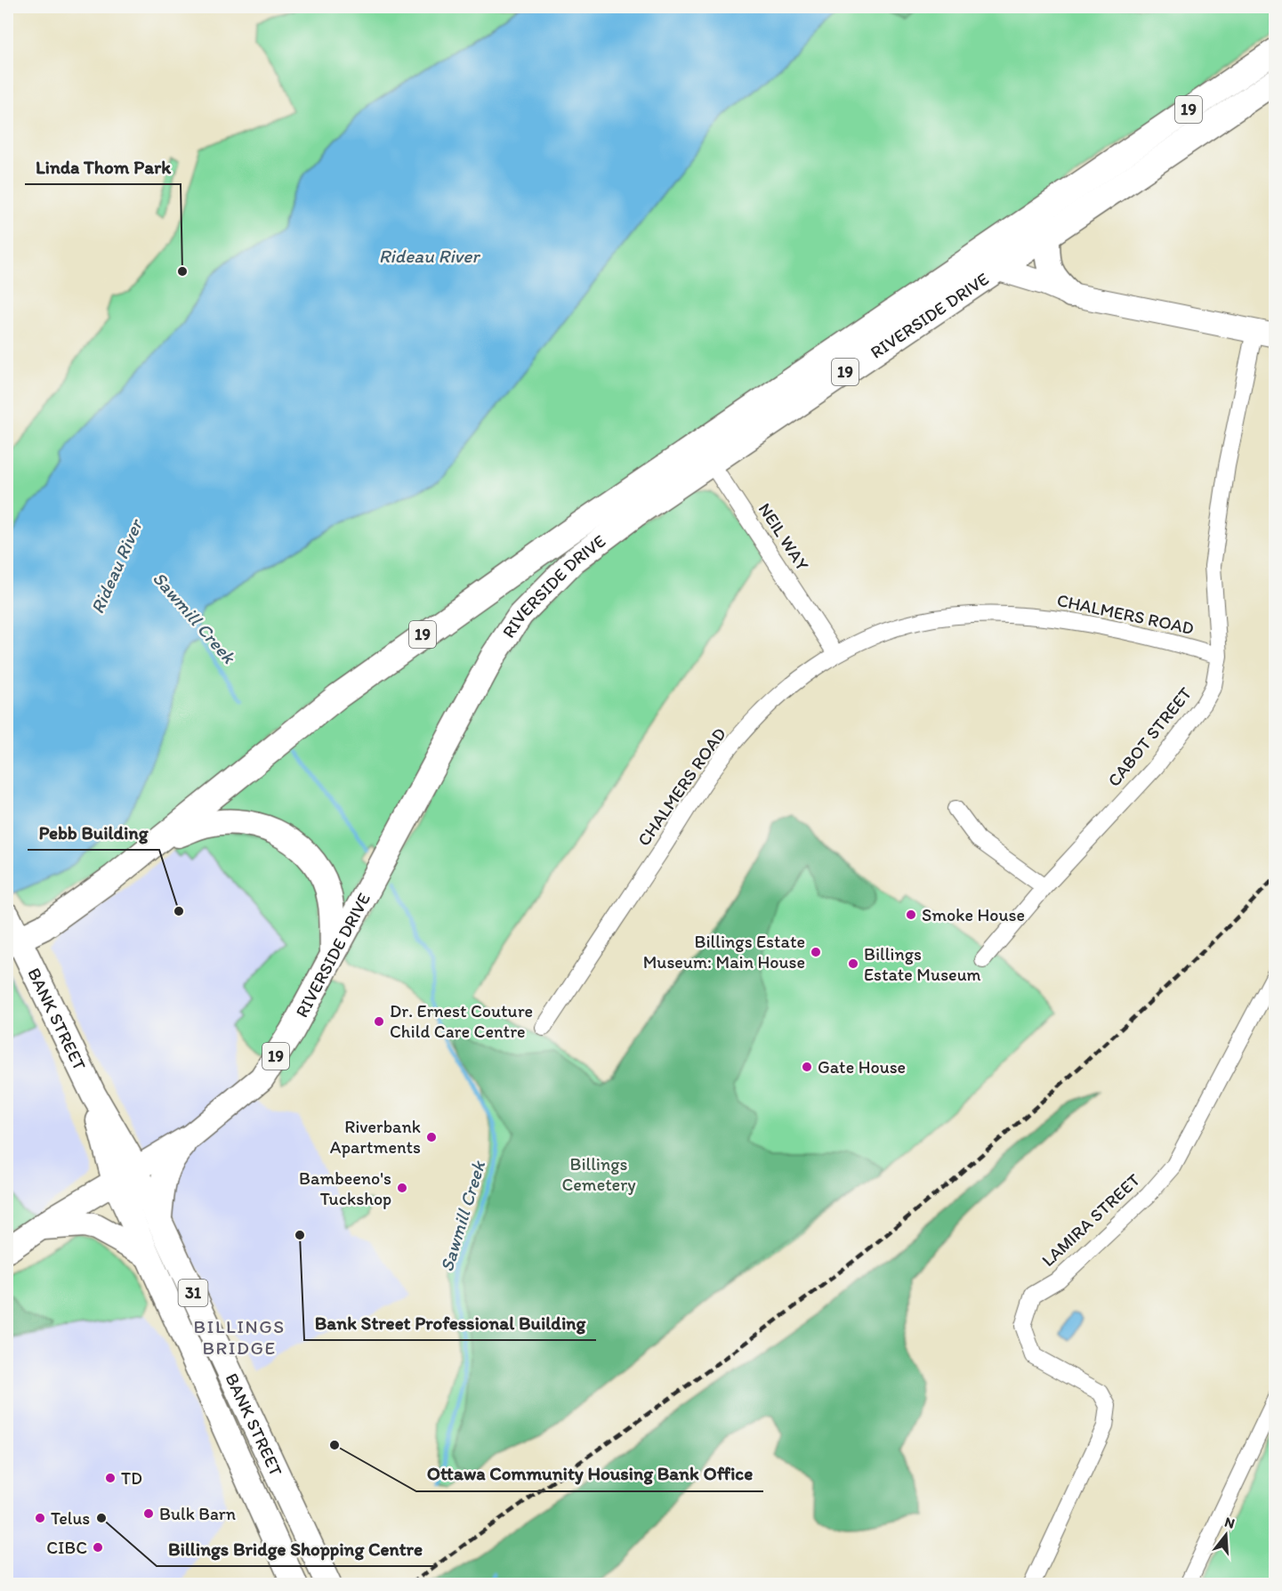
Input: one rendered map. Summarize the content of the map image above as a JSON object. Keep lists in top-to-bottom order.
{
  "streets": {
    "main road": [
      "19",
      "RIVERSIDE DRIVE",
      "BANK STREET",
      "31"
    ],
    "street": [
      "NEIL WAY",
      "CHALMERS ROAD",
      "CABOT STREET",
      "LAMIRA STREET"
    ]
  },
  "crossings": [
    ["RIVERSIDE DRIVE", "NEIL WAY"],
    ["RIVERSIDE DRIVE", "BANK STREET"],
    ["NEIL WAY", "CHALMERS ROAD"],
    ["CHALMERS ROAD", "CABOT STREET"]
  ],
  "districts": ["BILLINGS BRIDGE"],
  "water": ["Rideau River", "Sawmill Creek"],
  "parks": ["Billings Cemetery"],
  "places": [
    "Linda Thom Park",
    "Pebb Building",
    "Smoke House",
    "Billings Estate Museum: Main House",
    "Billings Estate Museum",
    "Dr. Ernest Couture Child Care Centre",
    "Gate House",
    "Riverbank Apartments",
    "Bambeeno's Tuckshop",
    "Bank Street Professional Building",
    "Ottawa Community Housing Bank Office",
    "TD",
    "Bulk Barn",
    "Telus",
    "Billings Bridge Shopping Centre",
    "CIBC"
  ],
  "north": "top"
}
